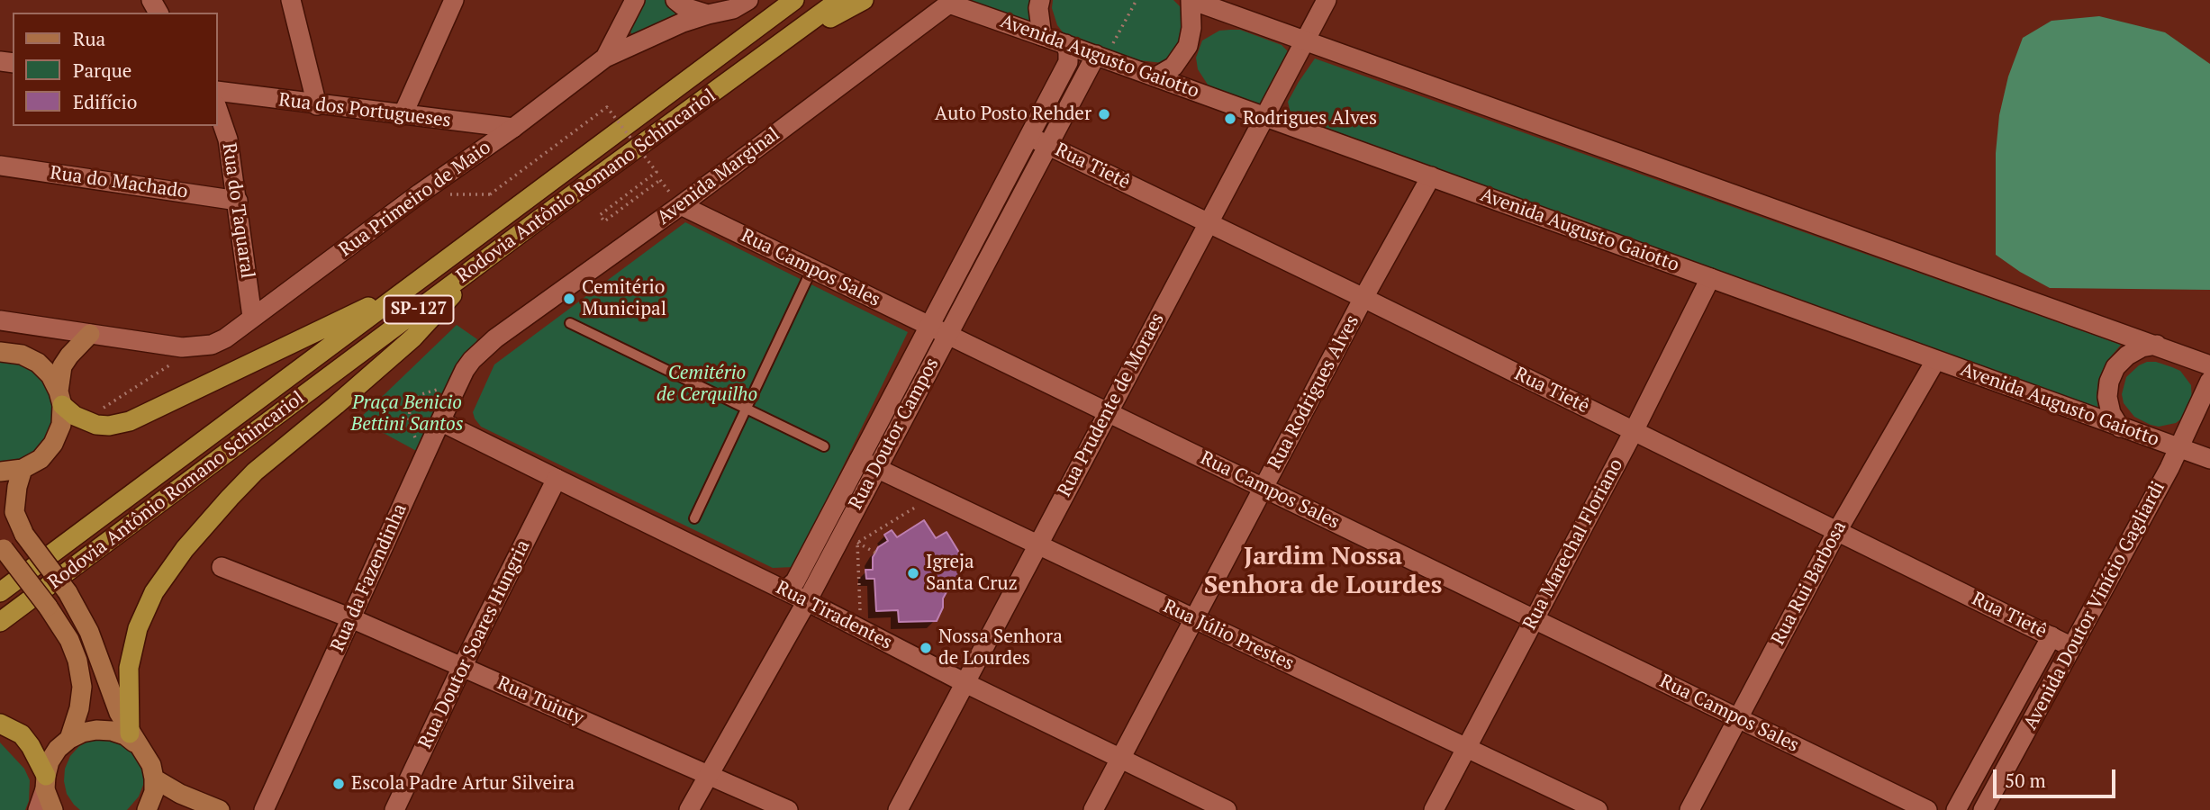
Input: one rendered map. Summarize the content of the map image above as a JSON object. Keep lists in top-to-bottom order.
{
  "streets": {
    "highway": ["Rodovia Antônio Romano Schincariol", "SP-127"],
    "street": [
      "Avenida Augusto Gaiotto",
      "Rua dos Portugueses",
      "Rua Tietê",
      "Avenida Marginal",
      "Rua do Machado",
      "Rua Primeiro de Maio",
      "Rua do Taquaral",
      "Rua Campos Sales",
      "Rua Rodrigues Alves",
      "Rua Prudente de Moraes",
      "Rua Doutor Campos",
      "Rua Marechal Floriano",
      "Rua da Fazendinha",
      "Rua Rui Barbosa",
      "Avenida Doutor Vinício Gagliardi",
      "Rua Tiradentes",
      "Rua Júlio Prestes",
      "Rua Doutor Soares Hungria",
      "Rua Tuiuty"
    ]
  },
  "crossings": [
    ["Avenida Augusto Gaiotto", "Avenida Marginal"],
    ["Avenida Augusto Gaiotto", "Rua Rodrigues Alves"],
    ["Avenida Augusto Gaiotto", "Rua Prudente de Moraes"],
    ["Avenida Augusto Gaiotto", "Rua Doutor Campos"],
    ["Avenida Augusto Gaiotto", "Rua Marechal Floriano"],
    ["Avenida Augusto Gaiotto", "Rua Rui Barbosa"],
    ["Avenida Augusto Gaiotto", "Avenida Doutor Vinício Gagliardi"],
    ["Rua dos Portugueses", "Rua Primeiro de Maio"],
    ["Rua Tietê", "Rua Rodrigues Alves"],
    ["Rua Tietê", "Rua Prudente de Moraes"],
    ["Rua Tietê", "Rua Doutor Campos"],
    ["Rua Tietê", "Rua Marechal Floriano"],
    ["Rua Tietê", "Rua Rui Barbosa"],
    ["Rua Tietê", "Avenida Doutor Vinício Gagliardi"],
    ["Avenida Marginal", "Rua Campos Sales"],
    ["Avenida Marginal", "Rua da Fazendinha"],
    ["Rua do Machado", "Rua do Taquaral"],
    ["Rua Primeiro de Maio", "Rua do Taquaral"],
    ["Rua Campos Sales", "Rua Rodrigues Alves"],
    ["Rua Campos Sales", "Rua Prudente de Moraes"],
    ["Rua Campos Sales", "Rua Doutor Campos"],
    ["Rua Campos Sales", "Rua Marechal Floriano"],
    ["Rua Campos Sales", "Rua Rui Barbosa"],
    ["Rua Rodrigues Alves", "Rua Tiradentes"],
    ["Rua Rodrigues Alves", "Rua Júlio Prestes"],
    ["Rua Prudente de Moraes", "Rua Tiradentes"],
    ["Rua Prudente de Moraes", "Rua Júlio Prestes"],
    ["Rua Doutor Campos", "Rua Tiradentes"],
    ["Rua Doutor Campos", "Rua Júlio Prestes"],
    ["Rua Doutor Campos", "Rua Tuiuty"],
    ["Rua Marechal Floriano", "Rua Júlio Prestes"],
    ["Rua da Fazendinha", "Rua Tiradentes"],
    ["Rua da Fazendinha", "Rua Tuiuty"],
    ["Rua Tiradentes", "Rua Doutor Soares Hungria"],
    ["Rua Doutor Soares Hungria", "Rua Tuiuty"]
  ],
  "districts": ["Jardim Nossa Senhora de Lourdes"],
  "parks": ["Cemitério de Cerquilho", "Praça Benicio Bettini Santos"],
  "places": [
    "Auto Posto Rehder",
    "Rodrigues Alves",
    "Cemitério Municipal",
    "Igreja Santa Cruz",
    "Nossa Senhora de Lourdes",
    "Escola Padre Artur Silveira"
  ],
  "legend": ["Rua", "Parque", "Edifício"],
  "scale_bar": "50 m"
}
